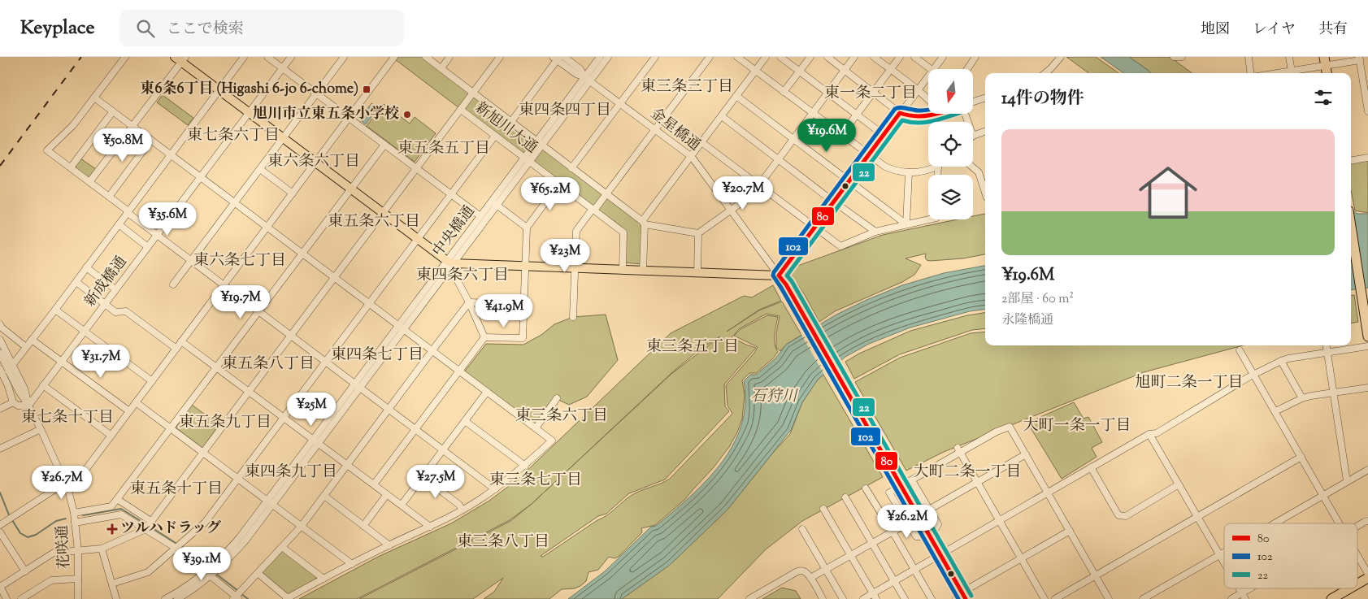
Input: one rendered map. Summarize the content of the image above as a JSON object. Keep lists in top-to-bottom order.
{
  "streets": {
    "street": [
      "新旭川大通",
      "金星橋通",
      "中央橋通",
      "新成橋通",
      "花咲通"
    ]
  },
  "crossings": [
    ["新旭川大通", "中央橋通"],
    ["金星橋通", "中央橋通"],
    ["新成橋通", "花咲通"]
  ],
  "districts": [
    "東三条三丁目",
    "東一条二丁目",
    "東四条四丁目",
    "東七条六丁目",
    "東五条五丁目",
    "東六条六丁目",
    "東五条六丁目",
    "東六条七丁目",
    "東四条六丁目",
    "東三条五丁目",
    "東四条七丁目",
    "東五条八丁目",
    "旭町二条一丁目",
    "東三条六丁目",
    "東七条十丁目",
    "東五条九丁目",
    "大町一条一丁目",
    "東四条九丁目",
    "大町二条一丁目",
    "東三条七丁目",
    "東五条十丁目",
    "東三条八丁目"
  ],
  "water": ["石狩川"],
  "places": {
    "transit": ["東6条6丁目 (Higashi 6-jo 6-chome)"],
    "other": ["旭川市立東五条小学校"],
    "health": ["ツルハドラッグ"]
  },
  "lines": ["transit line 102", "transit line 80", "transit line 22"],
  "legend": ["80", "102", "22"],
  "north": "bottom",
  "page": {
    "header": "Keyplace",
    "search": "ここで検索",
    "nav": ["地図", "レイヤ", "共有"],
    "heading": "14件の物件",
    "price": [
      "¥19.6M",
      "¥50.8M",
      "¥20.7M",
      "¥65.2M",
      "¥35.6M",
      "¥23M",
      "¥19.7M",
      "¥41.9M",
      "¥31.7M",
      "¥25M",
      "¥27.5M",
      "¥26.7M",
      "¥26.2M",
      "¥39.1M"
    ],
    "list": [
      {
        "name": "¥19.6M",
        "note": "2部屋 · 60 m² · 永隆橋通"
      }
    ]
  }
}
